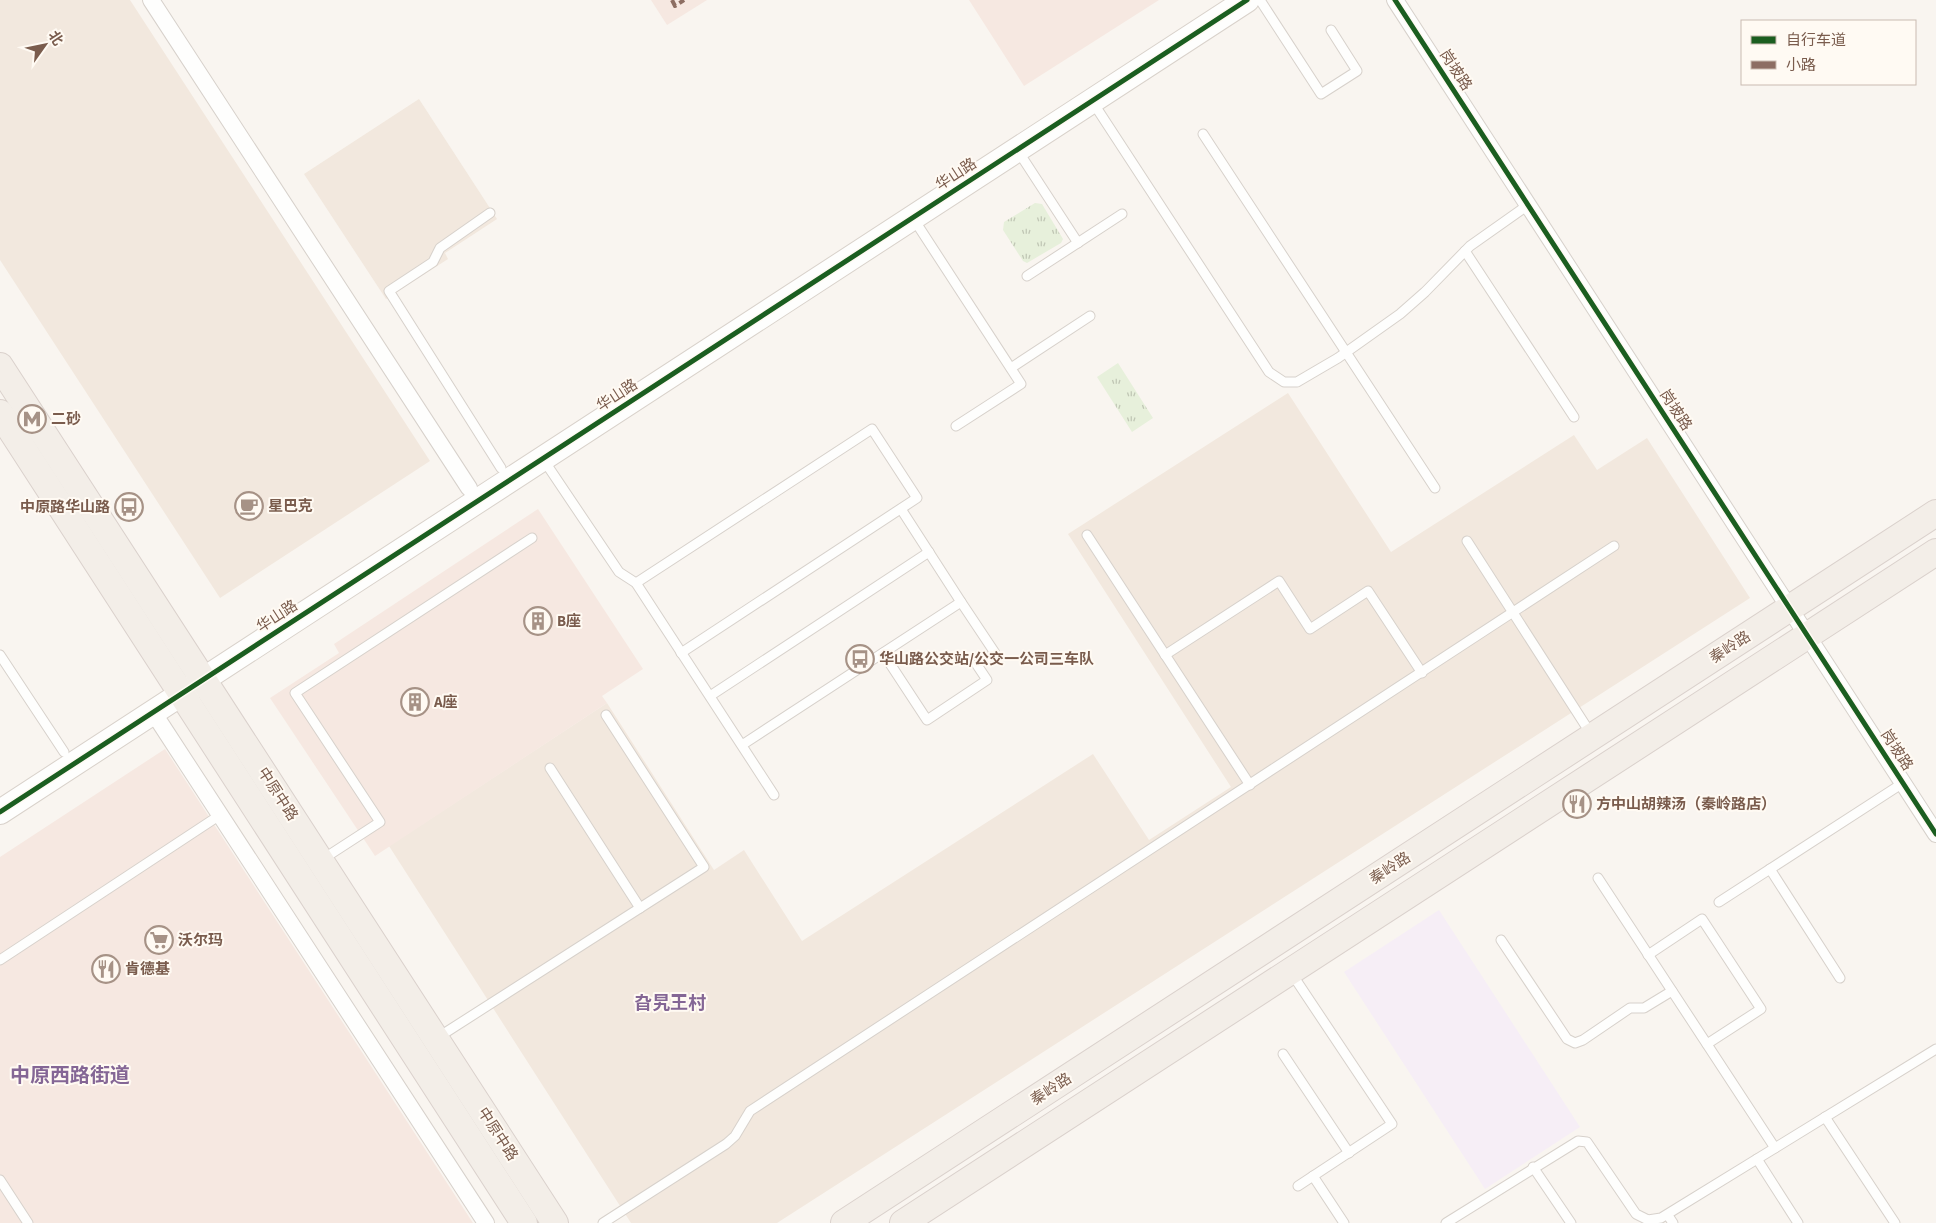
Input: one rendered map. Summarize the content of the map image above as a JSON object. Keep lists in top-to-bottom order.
{
  "streets": {
    "main road": ["秦岭路", "中原中路"],
    "street": ["岗坡路", "华山路"]
  },
  "crossings": [
    ["岗坡路", "秦岭路"],
    ["华山路", "中原中路"]
  ],
  "districts": ["旮旯王村", "中原西路街道"],
  "places": {
    "metro station": ["二砂"],
    "cafe": ["星巴克"],
    "bus stop": ["中原路华山路", "华山路公交站/公交一公司三车队"],
    "building": ["B座", "A座"],
    "restaurant": ["方中山胡辣汤（秦岭路店）", "肯德基"],
    "supermarket": ["沃尔玛"]
  },
  "legend": ["自行车道", "小路"],
  "north": "top right"
}
